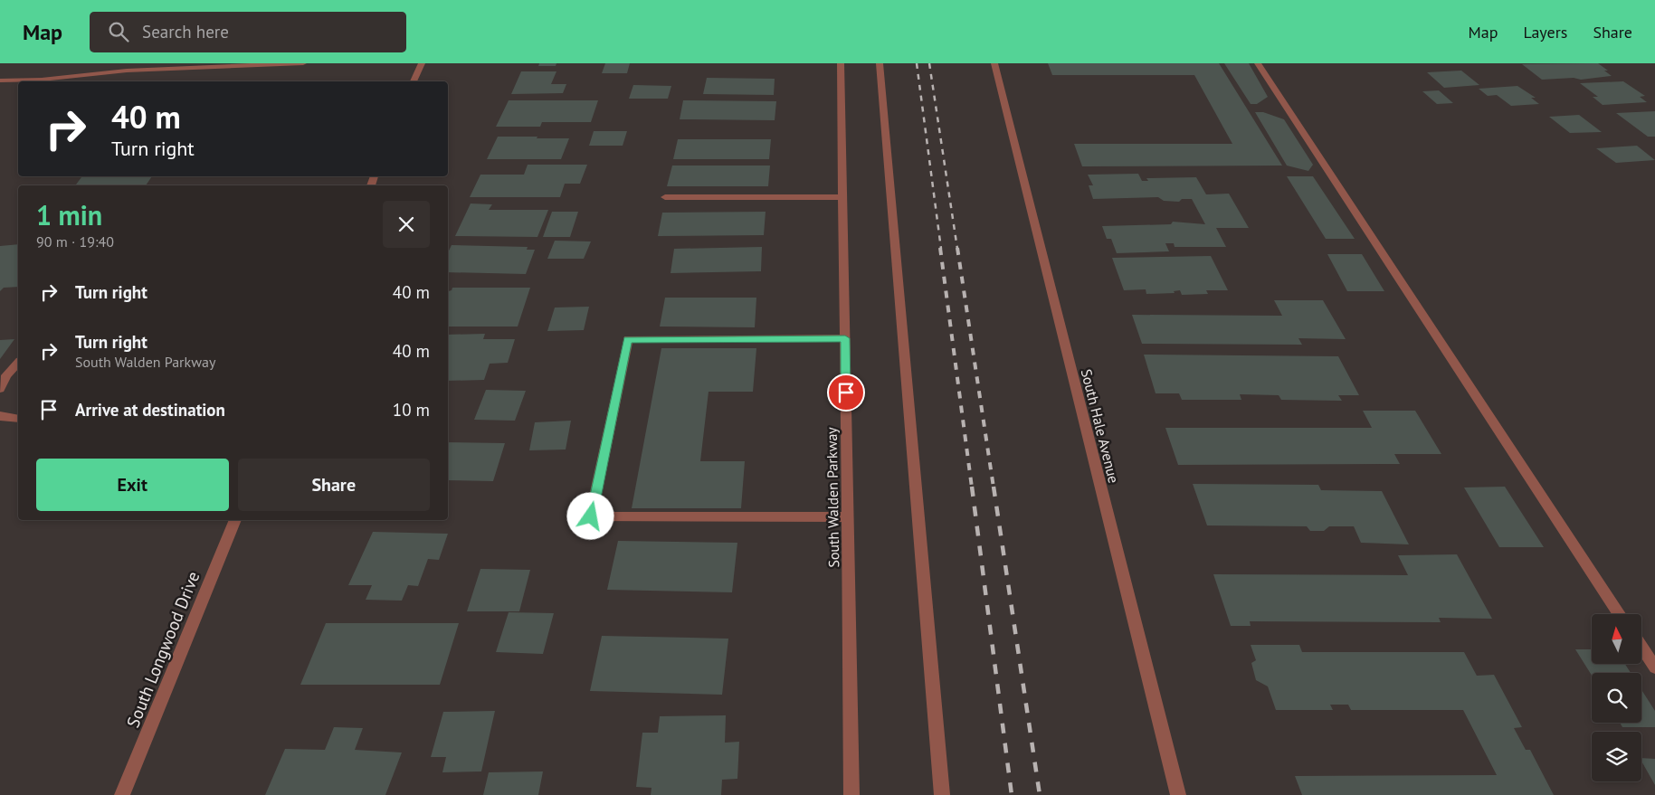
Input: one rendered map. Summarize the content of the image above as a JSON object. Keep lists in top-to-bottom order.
{
  "streets": {
    "street": ["South Hale Avenue", "South Walden Parkway", "South Longwood Drive"]
  },
  "north": "top",
  "page": {
    "header": "Map",
    "search": "Search here",
    "nav": ["Map", "Layers", "Share"],
    "turn": ["40 m", "Turn right"],
    "heading": ["1 min", "90 m · 19:40"],
    "list": [
      {
        "name": "Turn right",
        "value": "40 m"
      },
      {
        "name": "Turn right",
        "note": "South Walden Parkway",
        "value": "40 m"
      },
      {
        "name": "Arrive at destination",
        "value": "10 m"
      }
    ],
    "buttons": ["Exit", "Share"]
  }
}
